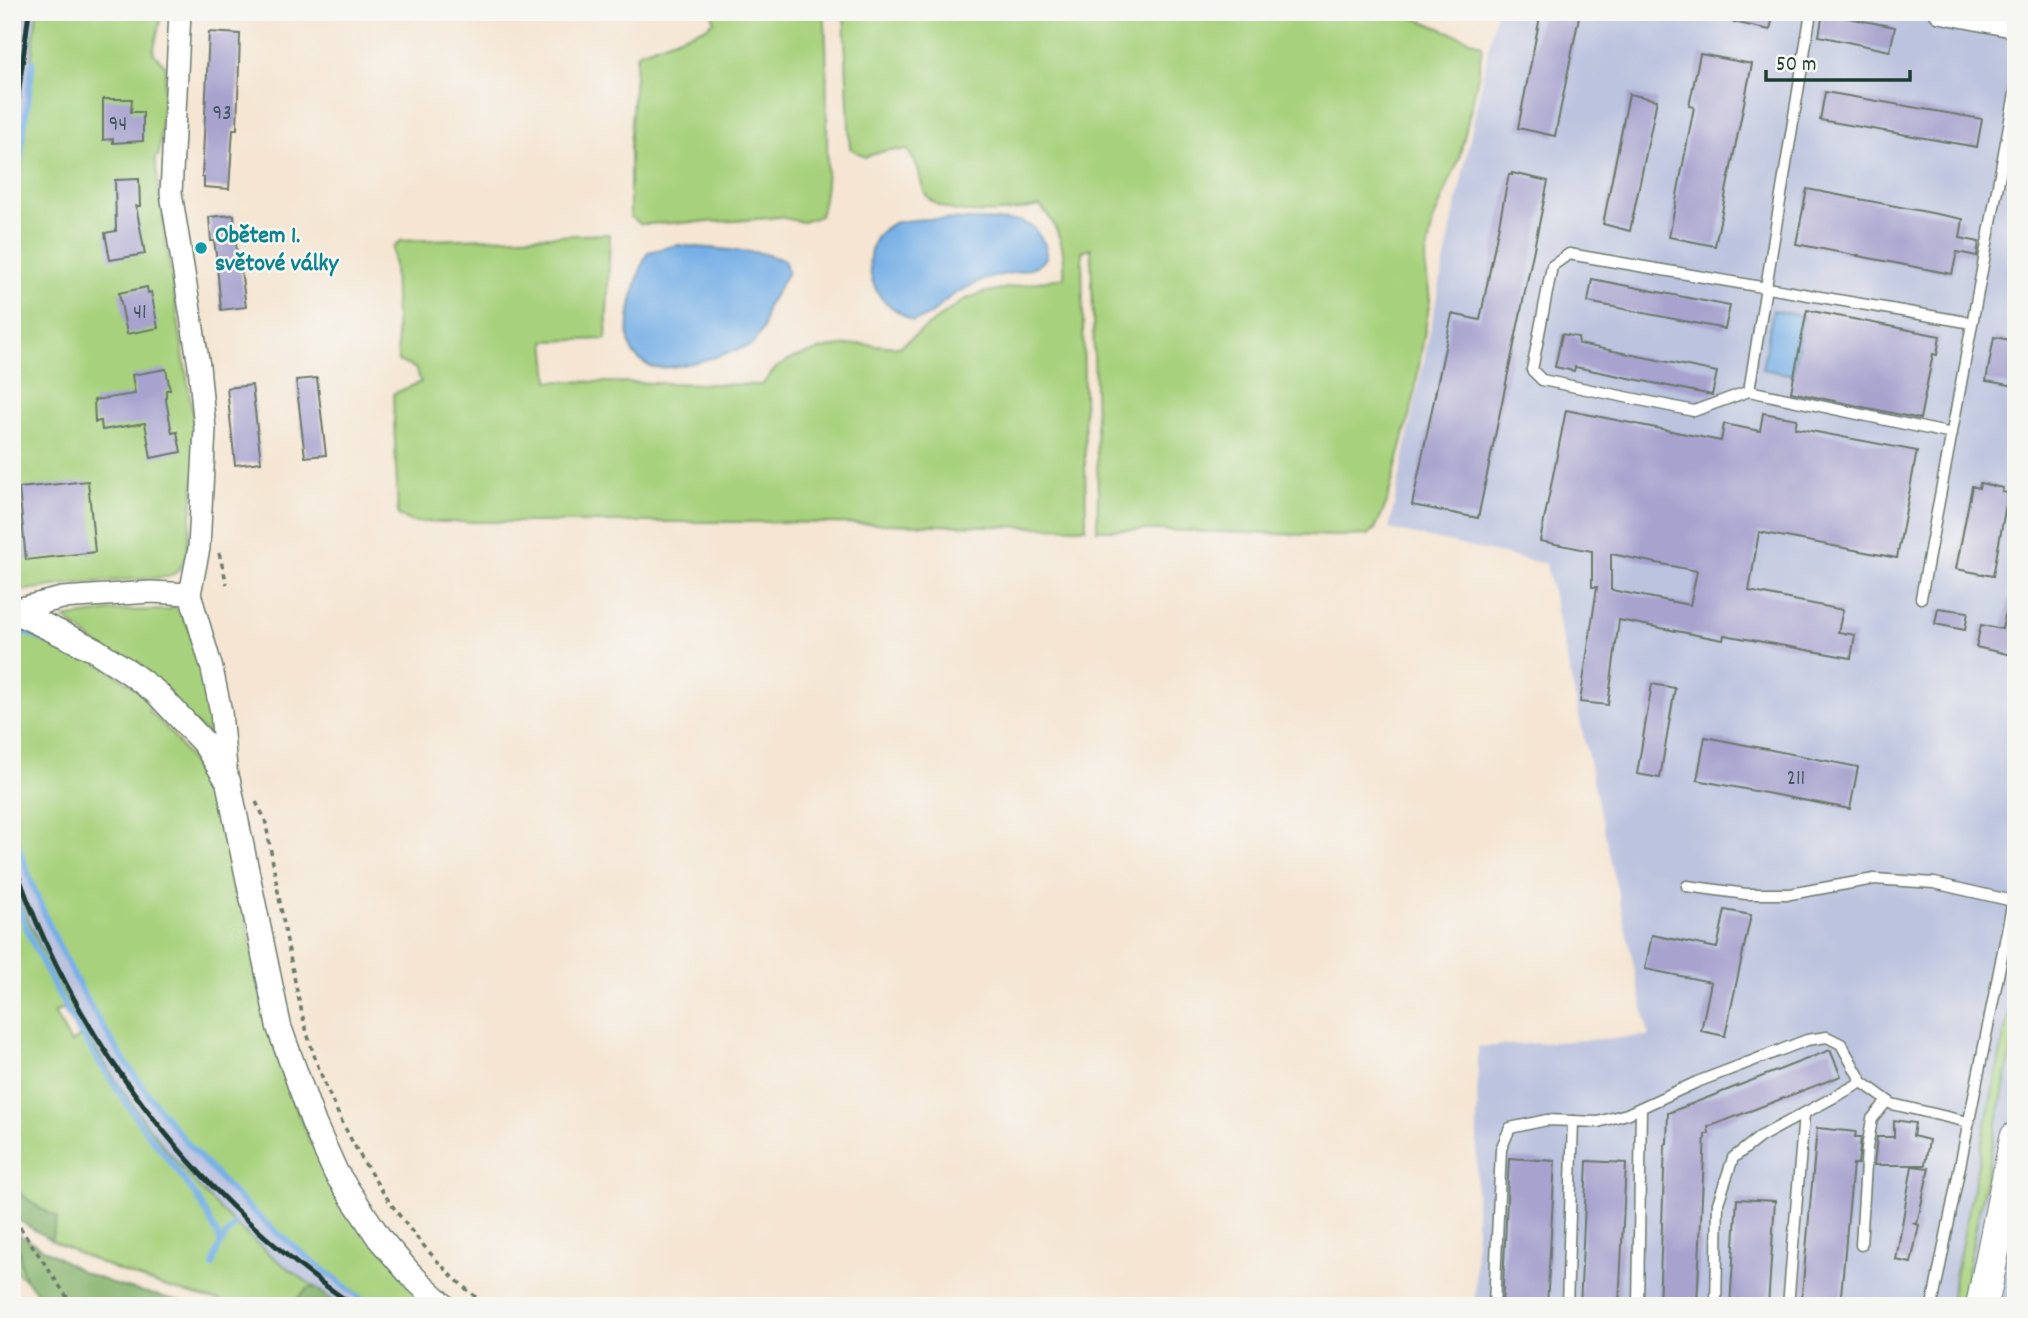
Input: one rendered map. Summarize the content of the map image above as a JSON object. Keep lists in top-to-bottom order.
{
  "places": ["Obětem 1. světové války"],
  "house_numbers": [
    "93",
    "94",
    "41",
    "211"
  ],
  "scale_bar": "50 m"
}
